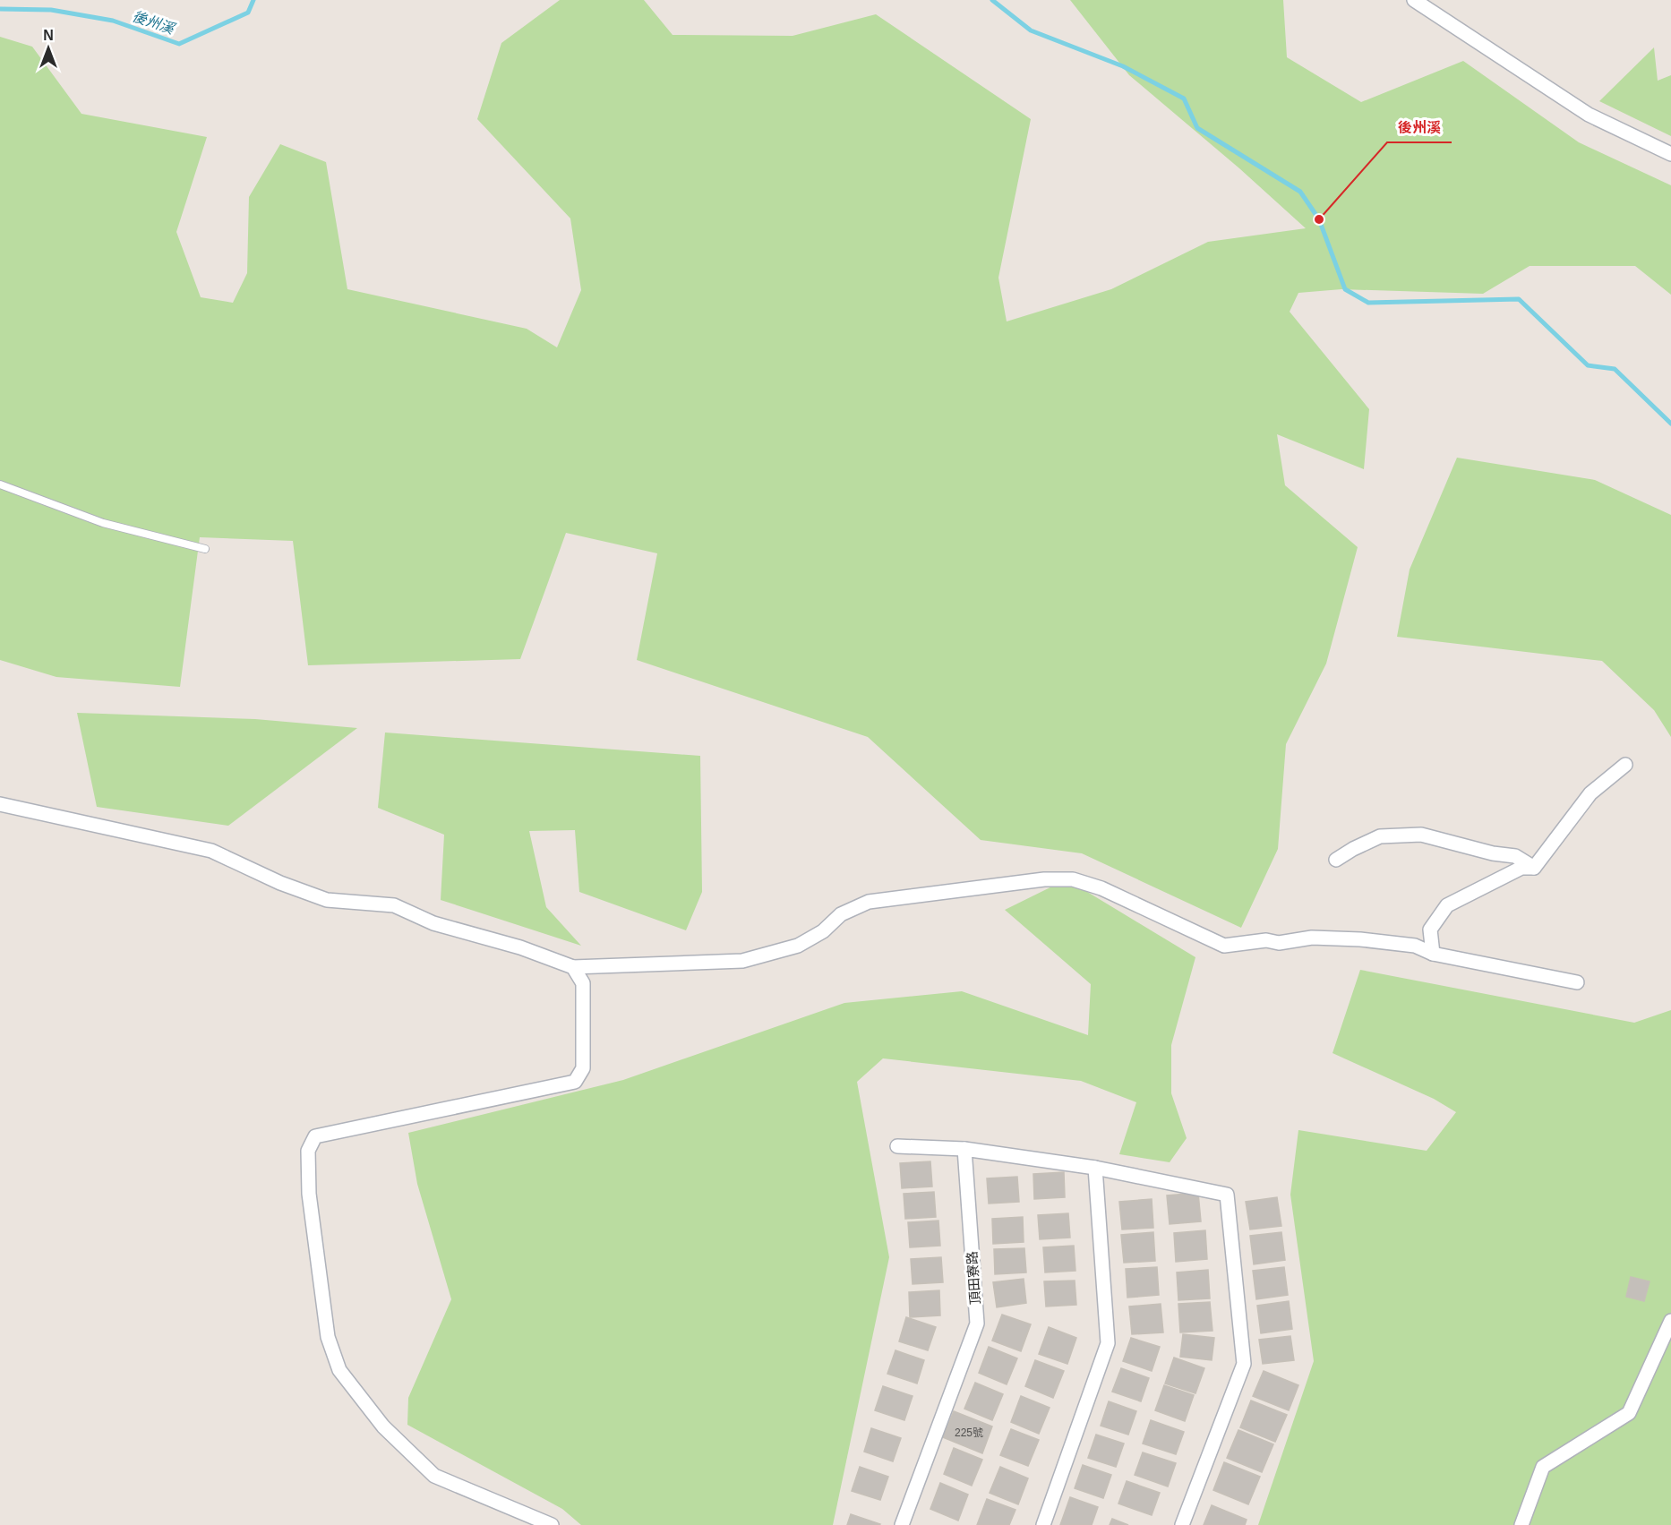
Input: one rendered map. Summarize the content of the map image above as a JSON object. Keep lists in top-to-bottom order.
{
  "streets": {
    "street": ["頂田寮路"]
  },
  "water": ["後州溪"],
  "places": ["後州溪"],
  "house_numbers": ["225號"],
  "north": "top"
}
